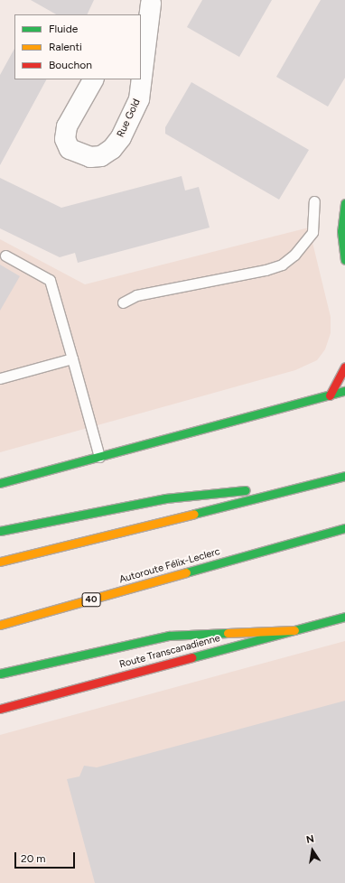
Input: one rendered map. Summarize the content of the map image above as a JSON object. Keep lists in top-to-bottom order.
{
  "streets": {
    "main road": ["Autoroute Félix-Leclerc", "40", "Route Transcanadienne"],
    "street": ["Rue Gold"]
  },
  "legend": ["Fluide", "Ralenti", "Bouchon"],
  "scale_bar": "20 m",
  "north": "top"
}
